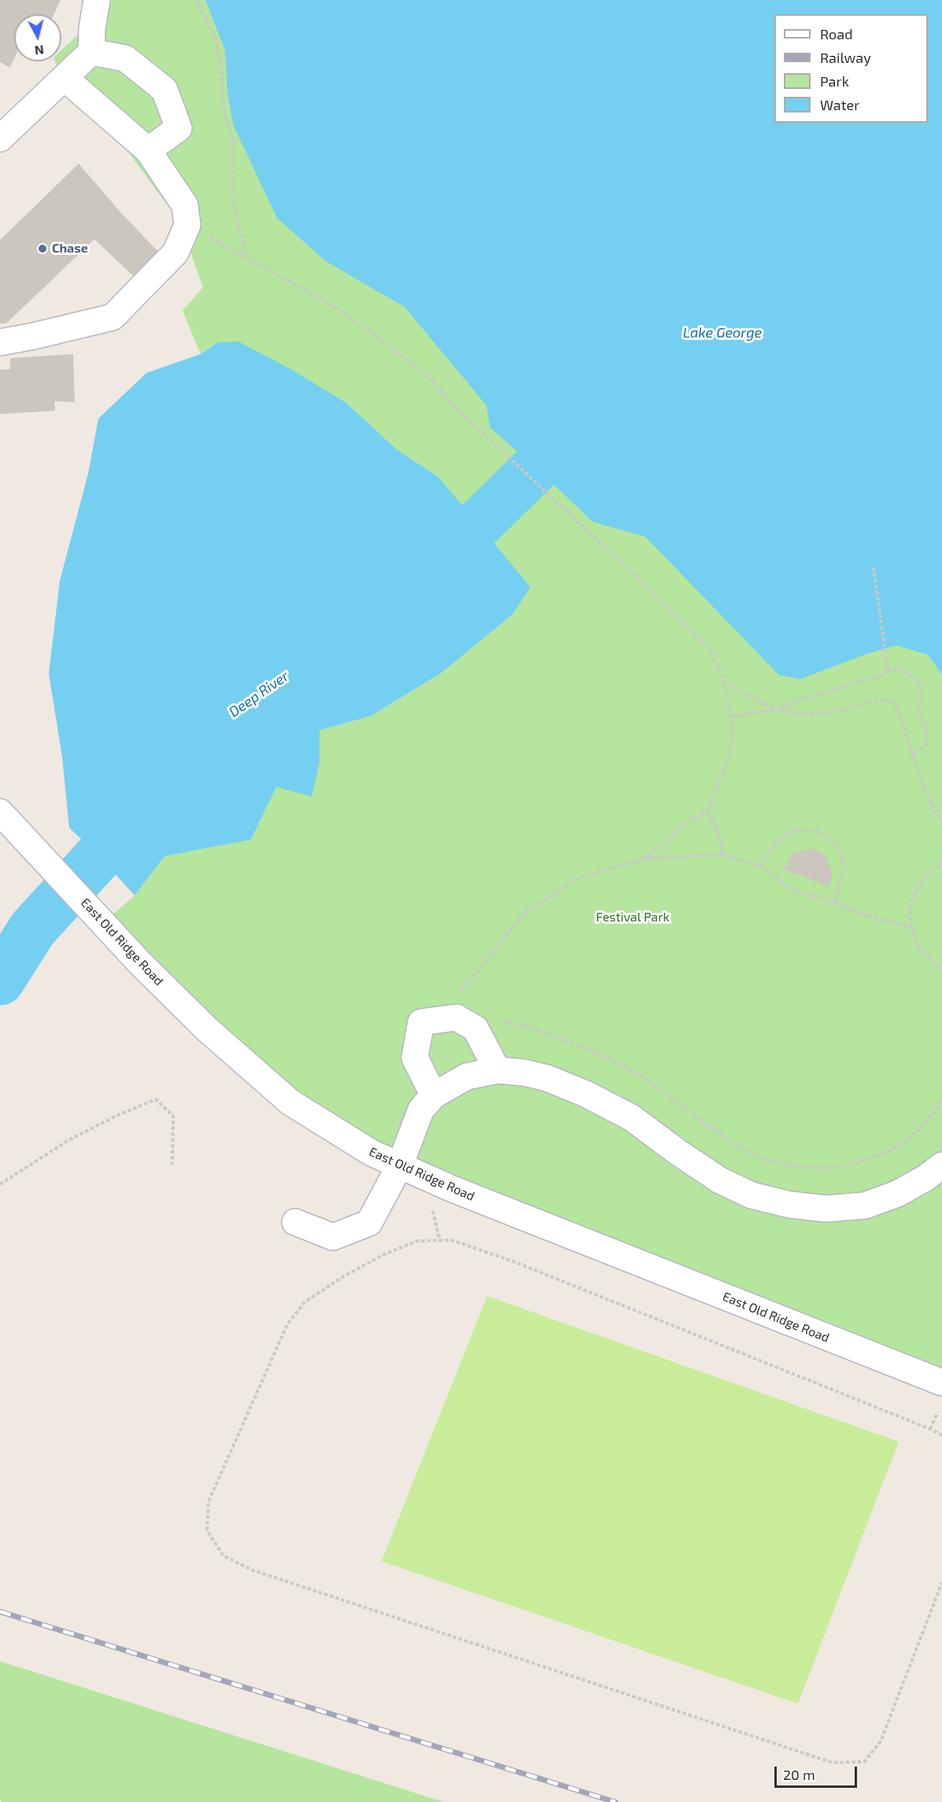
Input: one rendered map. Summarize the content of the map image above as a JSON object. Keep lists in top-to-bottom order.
{
  "streets": {
    "street": ["East Old Ridge Road"]
  },
  "water": ["Lake George", "Deep River"],
  "parks": ["Festival Park"],
  "places": ["Chase"],
  "legend": [
    "Road",
    "Railway",
    "Park",
    "Water"
  ],
  "scale_bar": "20 m",
  "north": "bottom"
}
